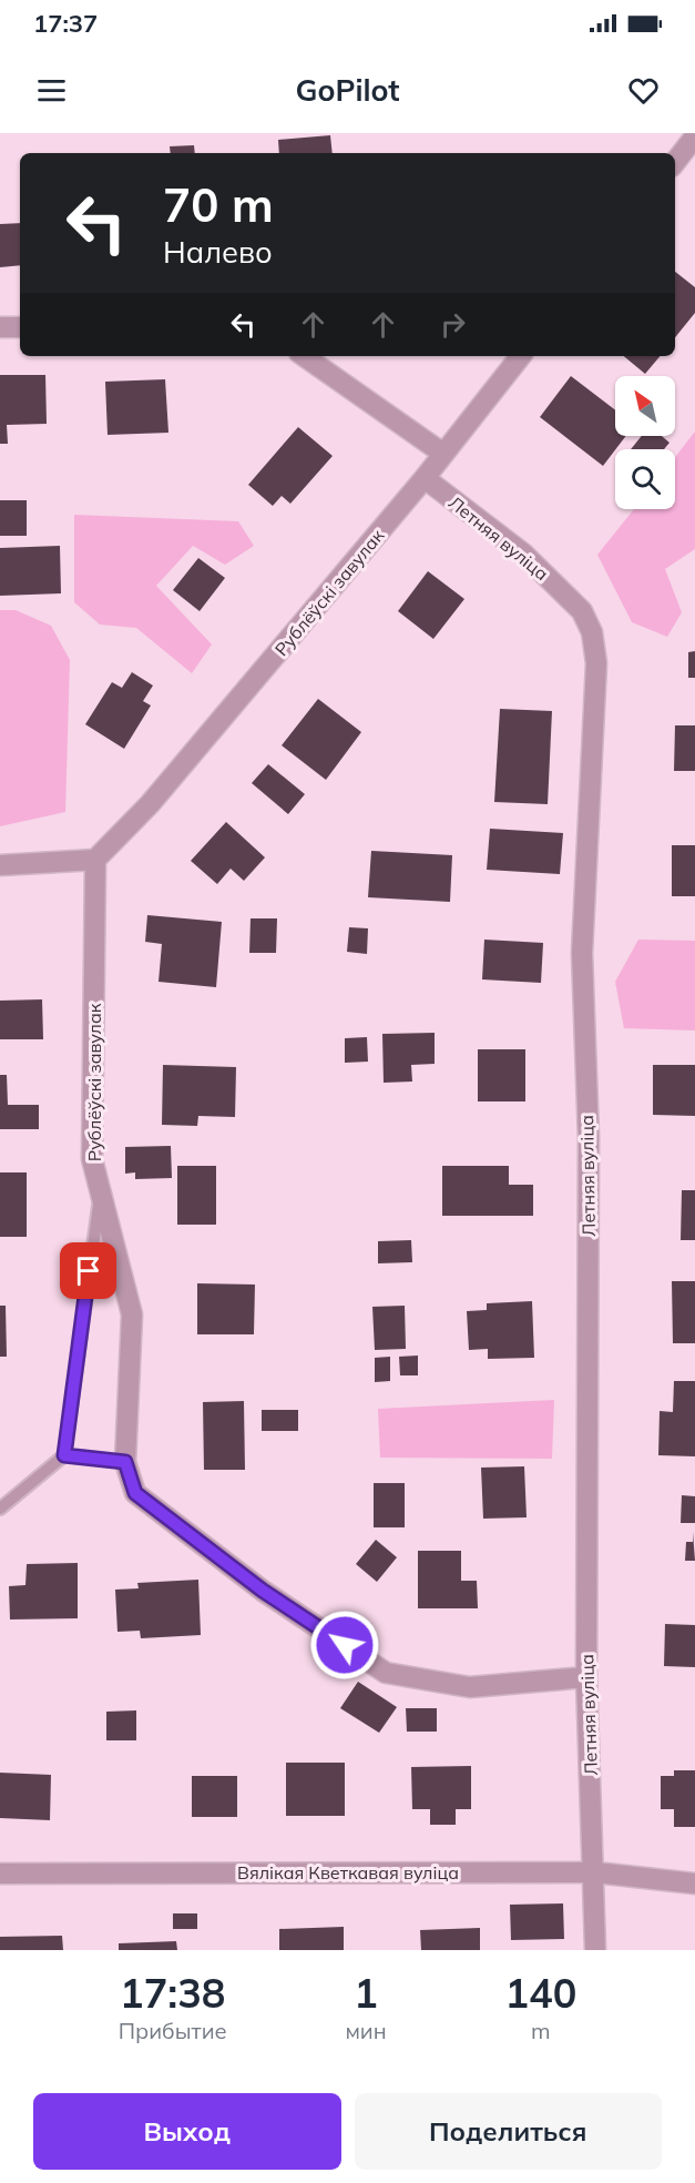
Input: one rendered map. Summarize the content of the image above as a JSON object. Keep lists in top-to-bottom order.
{
  "streets": {
    "street": ["Летняя вуліца", "Рублёўскі завулак", "Вялікая Кветкавая вуліца"]
  },
  "crossings": [
    ["Летняя вуліца", "Рублёўскі завулак"],
    ["Летняя вуліца", "Вялікая Кветкавая вуліца"]
  ],
  "north": "top left",
  "page": {
    "status": "17:37",
    "header": "GoPilot",
    "turn": ["70 m", "Налево"],
    "eta": [
      "17:38",
      "Прибытие",
      "1",
      "мин",
      "140",
      "m"
    ],
    "buttons": ["Выход", "Поделиться"]
  }
}
